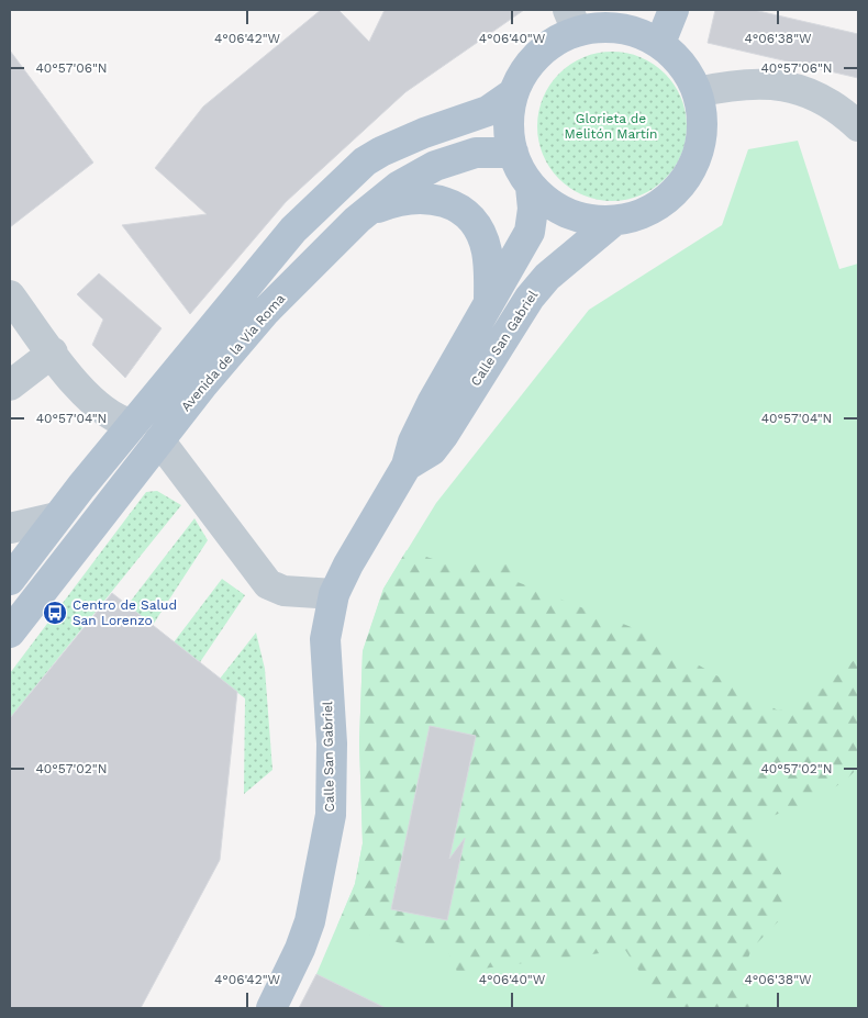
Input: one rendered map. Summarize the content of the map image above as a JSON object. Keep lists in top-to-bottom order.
{
  "streets": {
    "main road": ["Calle San Gabriel", "Avenida de la Vía Roma"]
  },
  "parks": ["Glorieta de Melitón Martín"],
  "places": {
    "bus stop": ["Centro de Salud San Lorenzo"]
  },
  "coordinates": [
    "4°06'42\"W",
    "4°06'40\"W",
    "4°06'38\"W",
    "40°57'06\"N",
    "40°57'04\"N",
    "40°57'02\"N"
  ]
}
